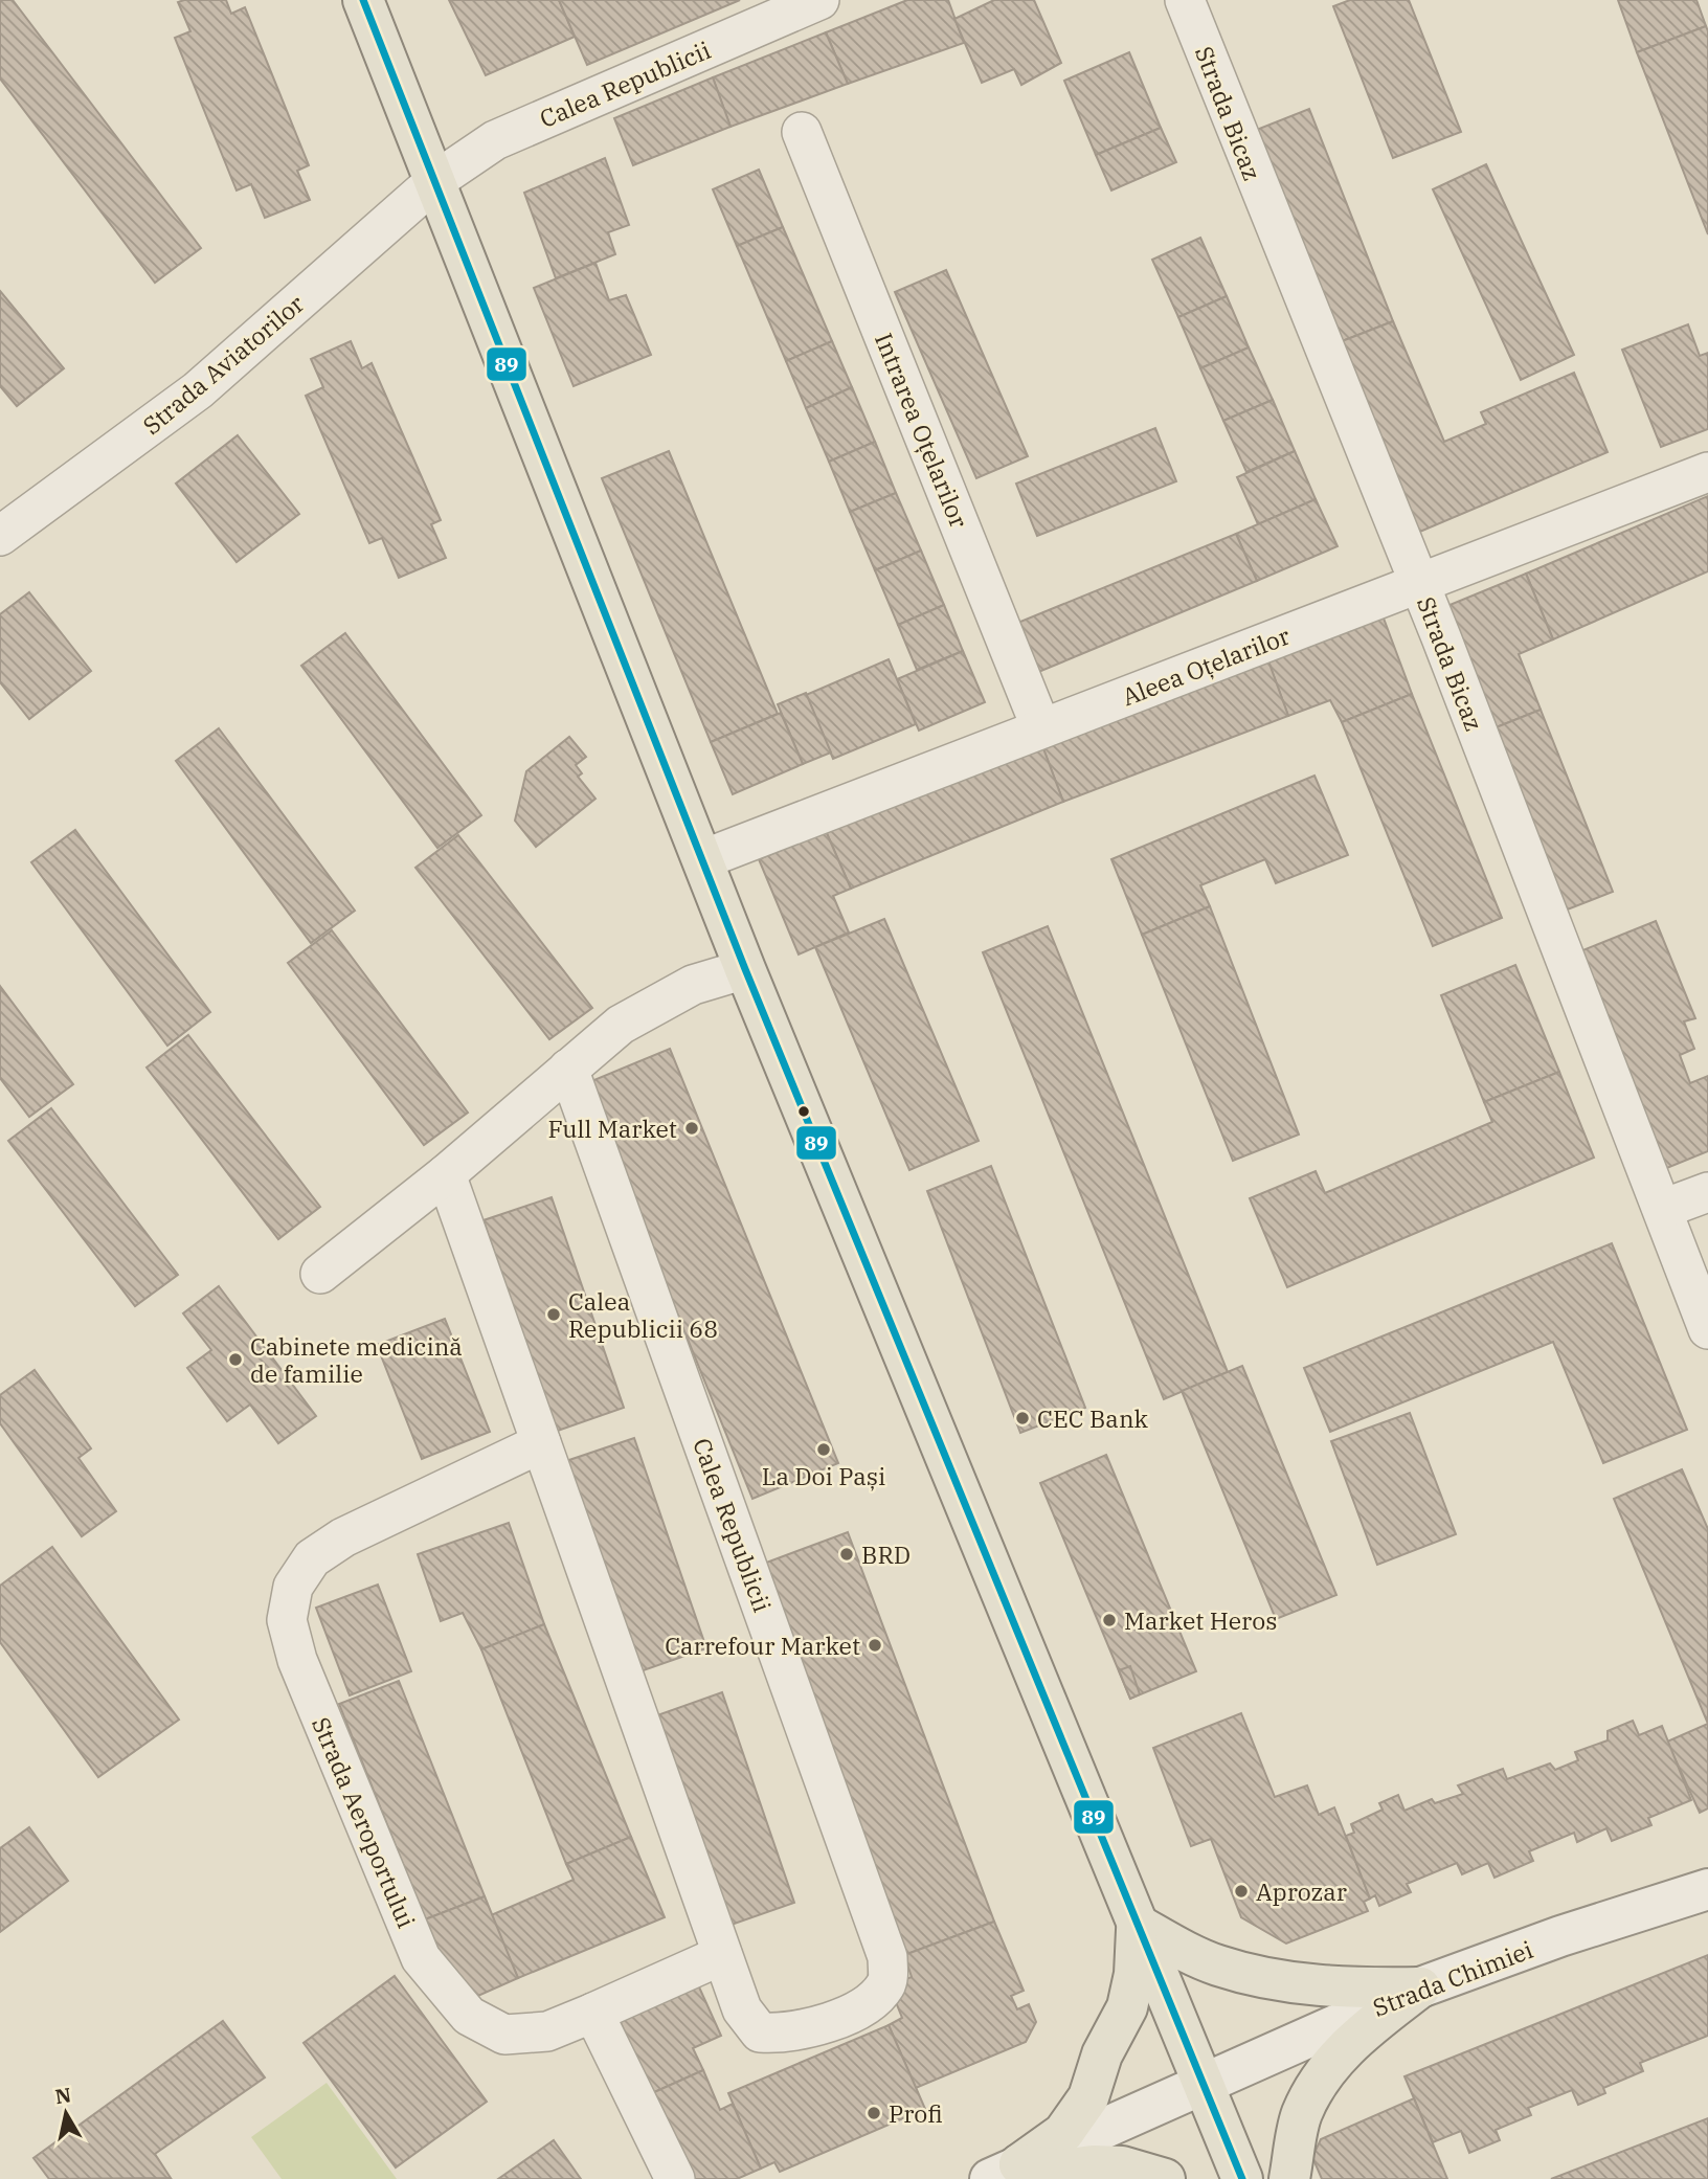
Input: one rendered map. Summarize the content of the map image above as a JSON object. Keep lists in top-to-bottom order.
{
  "streets": {
    "main road": ["Strada Chimiei"],
    "street": [
      "Calea Republicii",
      "Strada Bicaz",
      "Strada Aviatorilor",
      "Intrarea Oțelarilor",
      "Aleea Oțelarilor",
      "Strada Aeroportului"
    ]
  },
  "crossings": [
    ["Calea Republicii", "Strada Aviatorilor"],
    ["Calea Republicii", "Strada Aeroportului"],
    ["Strada Bicaz", "Aleea Oțelarilor"],
    ["Intrarea Oțelarilor", "Aleea Oțelarilor"]
  ],
  "places": [
    "Full Market",
    "Calea Republicii 68",
    "Cabinete medicină de familie",
    "CEC Bank",
    "La Doi Pași",
    "BRD",
    "Market Heros",
    "Carrefour Market",
    "Aprozar",
    "Profi"
  ],
  "lines": ["transit line 89"],
  "north": "top"
}
